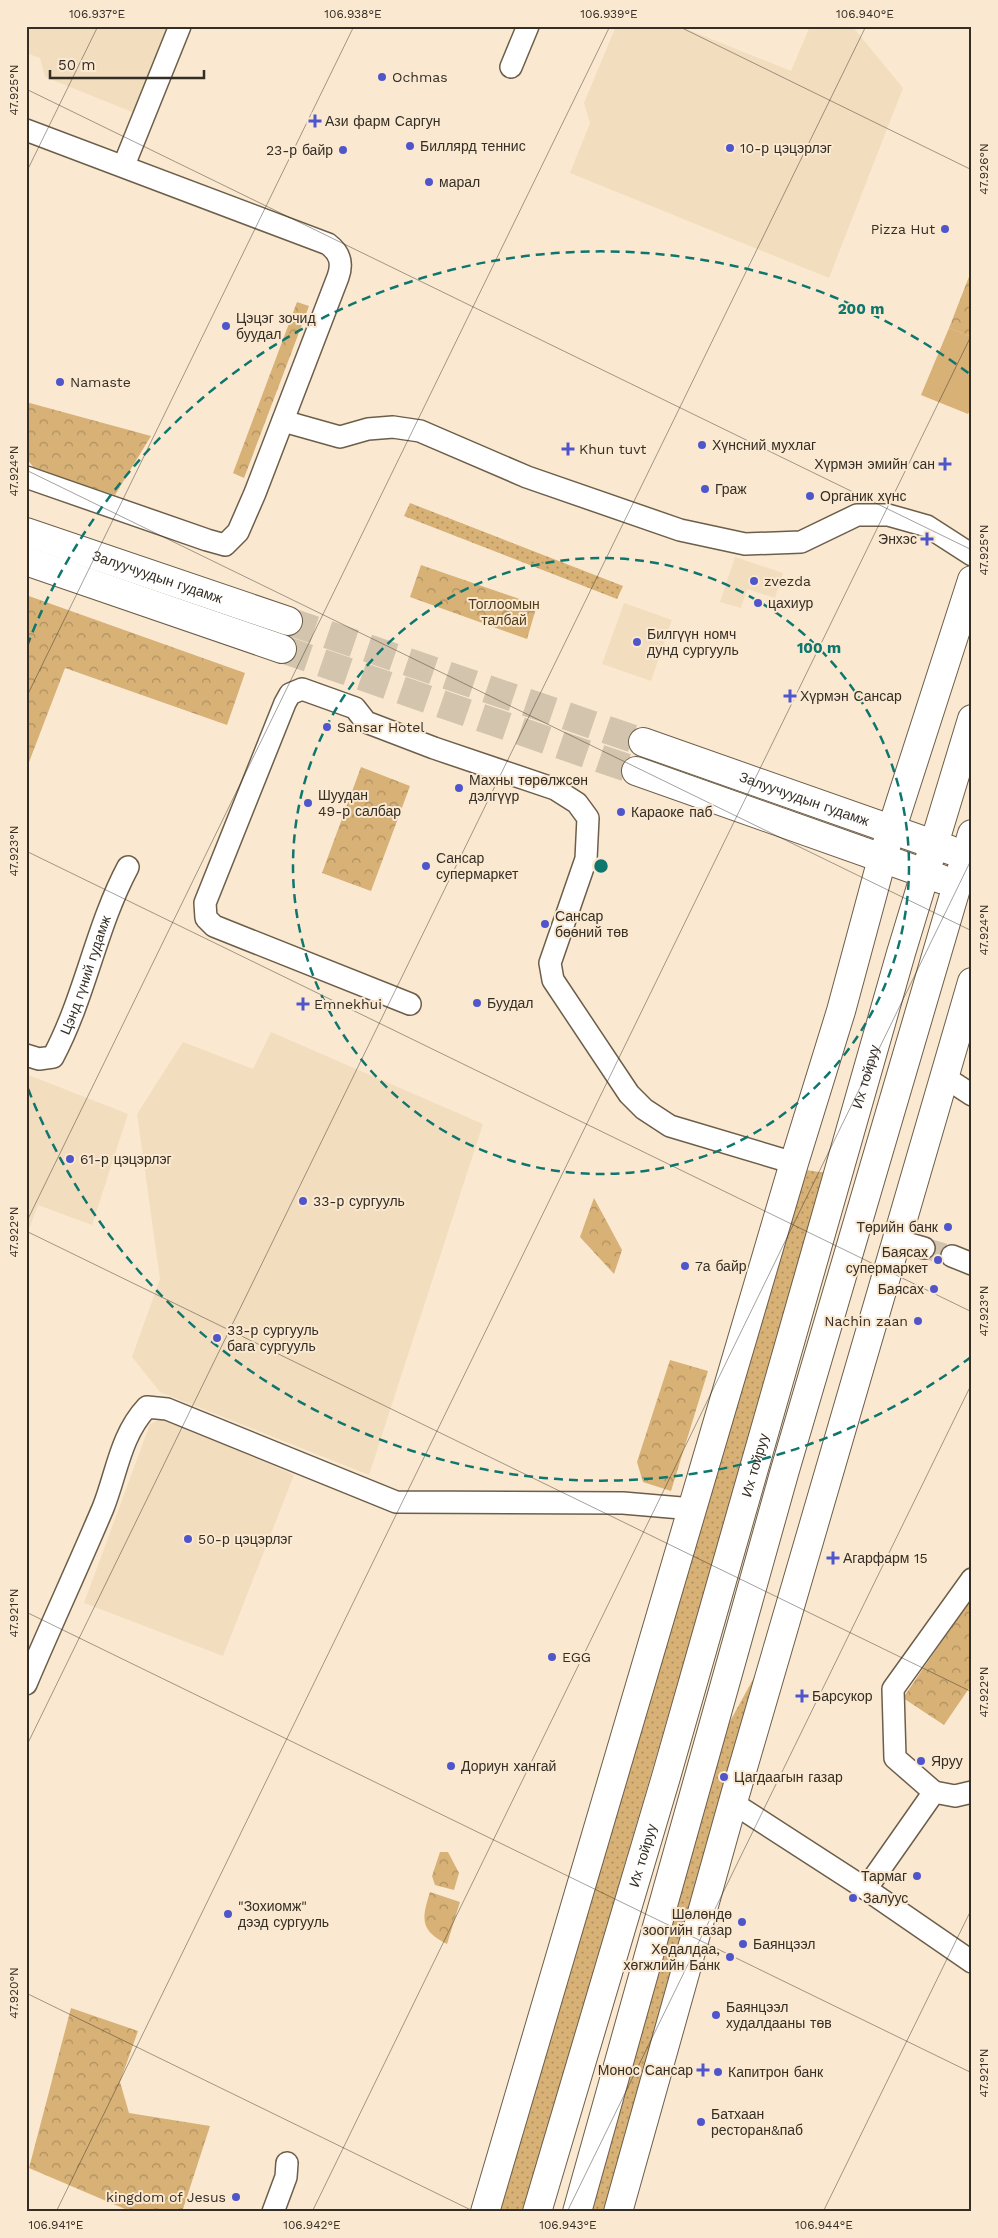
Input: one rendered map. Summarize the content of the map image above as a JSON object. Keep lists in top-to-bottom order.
{
  "streets": {
    "main road": ["Залуучуудын гудамж", "Их тойруу"],
    "street": ["Цэнд гүний гудамж"]
  },
  "crossings": [
    ["Залуучуудын гудамж", "Их тойруу"]
  ],
  "parks": ["Тоглоомын талбай"],
  "places": {
    "other": [
      "Ochmas",
      "Биллярд теннис",
      "10-р цэцэрлэг",
      "23-р байр",
      "марал",
      "Pizza Hut",
      "Цэцэг зочид буудал",
      "Namaste",
      "Хүнсний мухлаг",
      "Граж",
      "Органик хүнс",
      "zvezda",
      "цахиур",
      "Билгүүн номч дунд сургууль",
      "Sansar Hotel",
      "Махны төрөлжсөн дэлгүүр",
      "Шуудан 49-р салбар",
      "Караоке паб",
      "Сансар супермаркет",
      "Сансар бөөний төв",
      "Буудал",
      "61-р цэцэрлэг",
      "33-р сургууль",
      "Төрийн банк",
      "Баясах супермаркет",
      "7а байр",
      "Баясах",
      "Nachin zaan",
      "33-р сургууль бага сургууль",
      "50-р цэцэрлэг",
      "EGG",
      "Яруу",
      "Дориун хангай",
      "Цагдаагын газар",
      "Тармаг",
      "Залуус",
      "\"Зохиомж\" дээд сургууль",
      "Шөлөндө зоогийн газар",
      "Баянцээл",
      "Хөдалдаа, хөгжлийн Банк",
      "Баянцээл худалдааны төв",
      "Капитрон банк",
      "Батхаан ресторан&паб",
      "kingdom of Jesus"
    ],
    "health": [
      "Ази фарм Саргун",
      "Khun tuvt",
      "Хүрмэн эмийн сан",
      "Энхэс",
      "Хүрмэн Сансар",
      "Emnekhui",
      "Агарфарм 15",
      "Барсукор",
      "Монос Сансар"
    ]
  },
  "scale_bar": "50 m",
  "coordinates": [
    "106.937°E",
    "106.938°E",
    "106.939°E",
    "106.940°E",
    "47.925°N",
    "47.926°N",
    "47.924°N",
    "47.923°N",
    "47.922°N",
    "47.921°N",
    "47.920°N",
    "106.941°E",
    "106.942°E",
    "106.943°E",
    "106.944°E"
  ],
  "rings": ["200 m", "100 m"]
}
